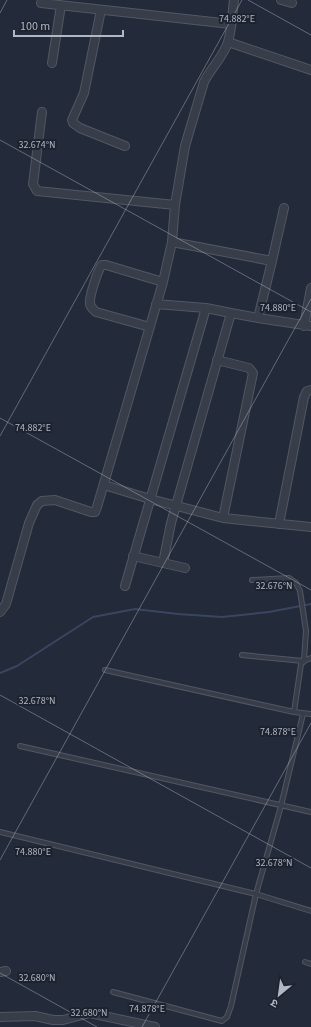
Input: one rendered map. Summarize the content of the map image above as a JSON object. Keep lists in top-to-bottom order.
{
  "scale_bar": "100 m",
  "north": "bottom left",
  "coordinates": [
    "74.882°E",
    "32.674°N",
    "74.880°E",
    "32.676°N",
    "32.678°N",
    "74.878°E",
    "32.680°N"
  ]
}
